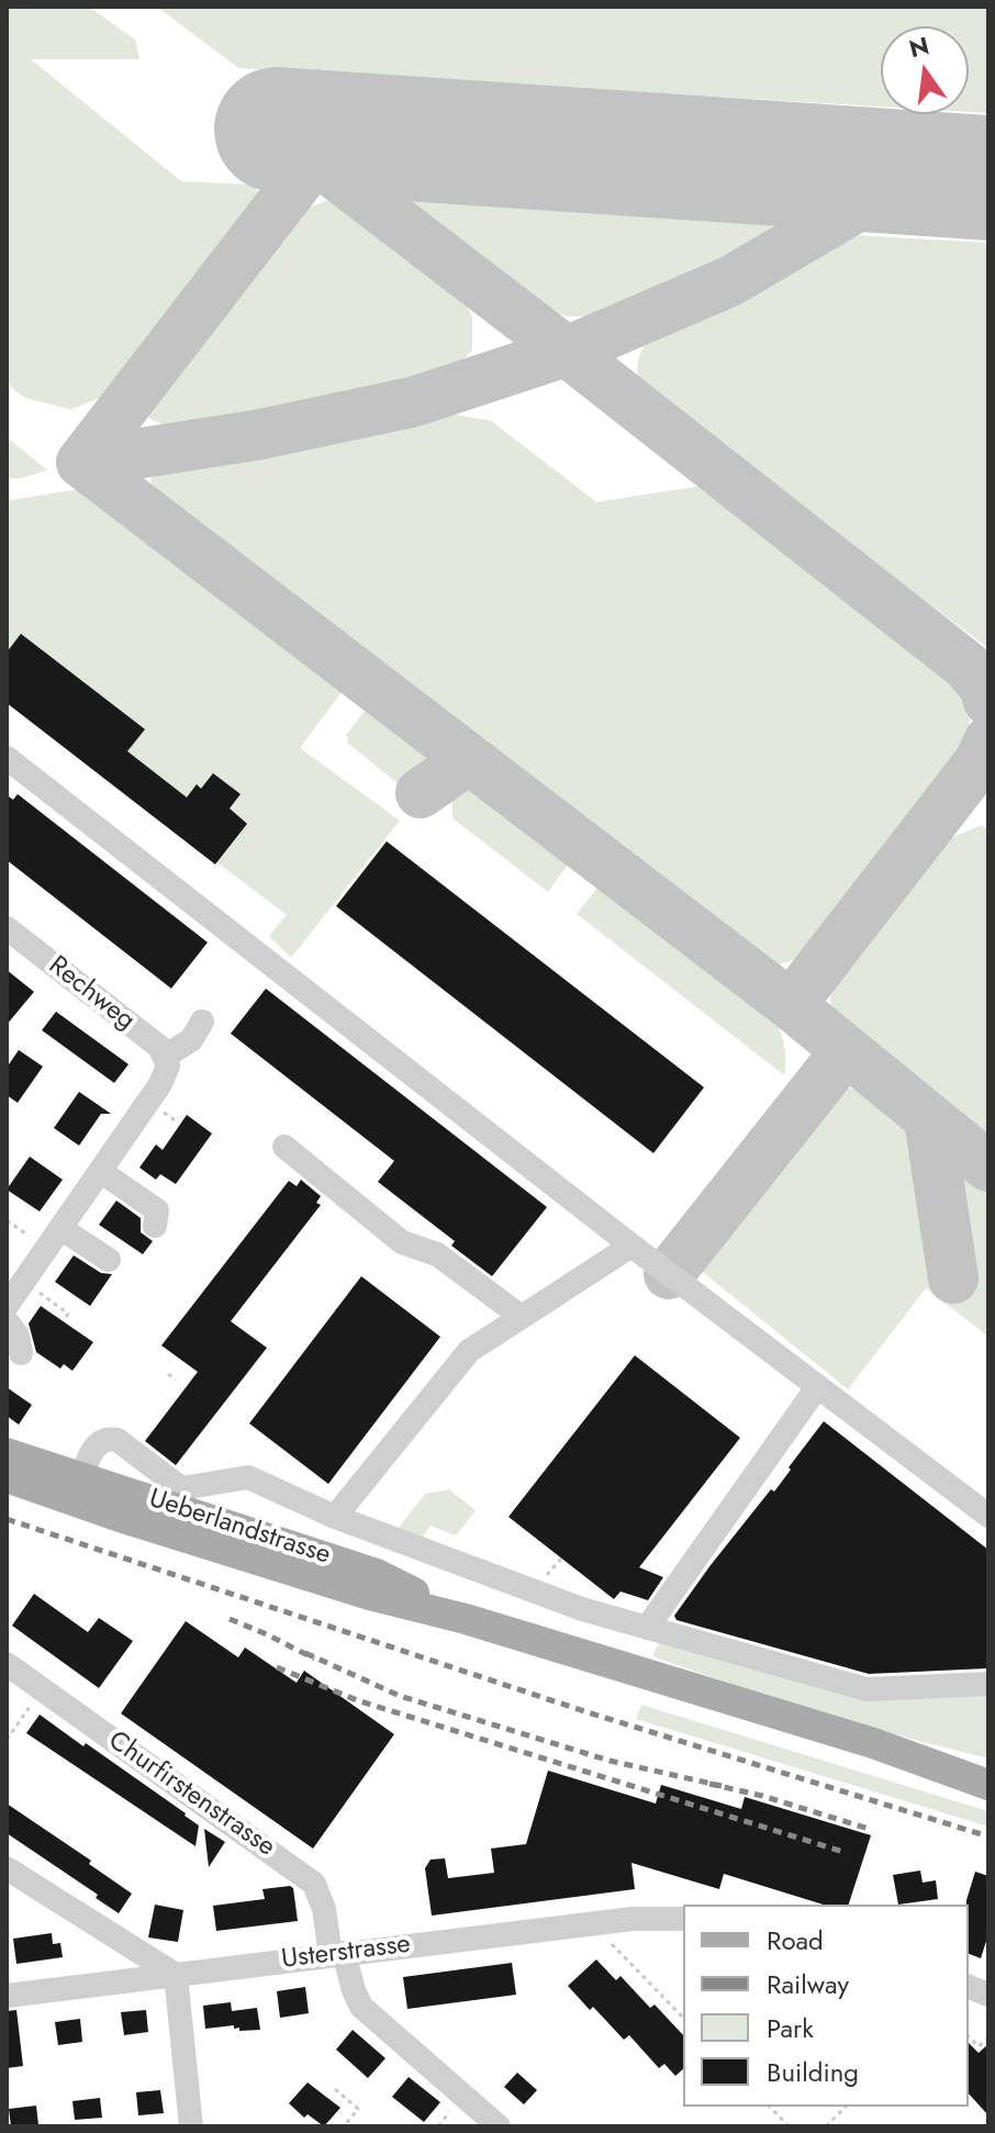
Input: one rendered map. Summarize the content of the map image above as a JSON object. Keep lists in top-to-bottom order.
{
  "streets": {
    "main road": ["Ueberlandstrasse"],
    "street": ["Rechweg", "Churfirstenstrasse", "Usterstrasse"]
  },
  "crossings": [
    ["Churfirstenstrasse", "Usterstrasse"]
  ],
  "legend": [
    "Road",
    "Railway",
    "Park",
    "Building"
  ],
  "north": "top"
}
